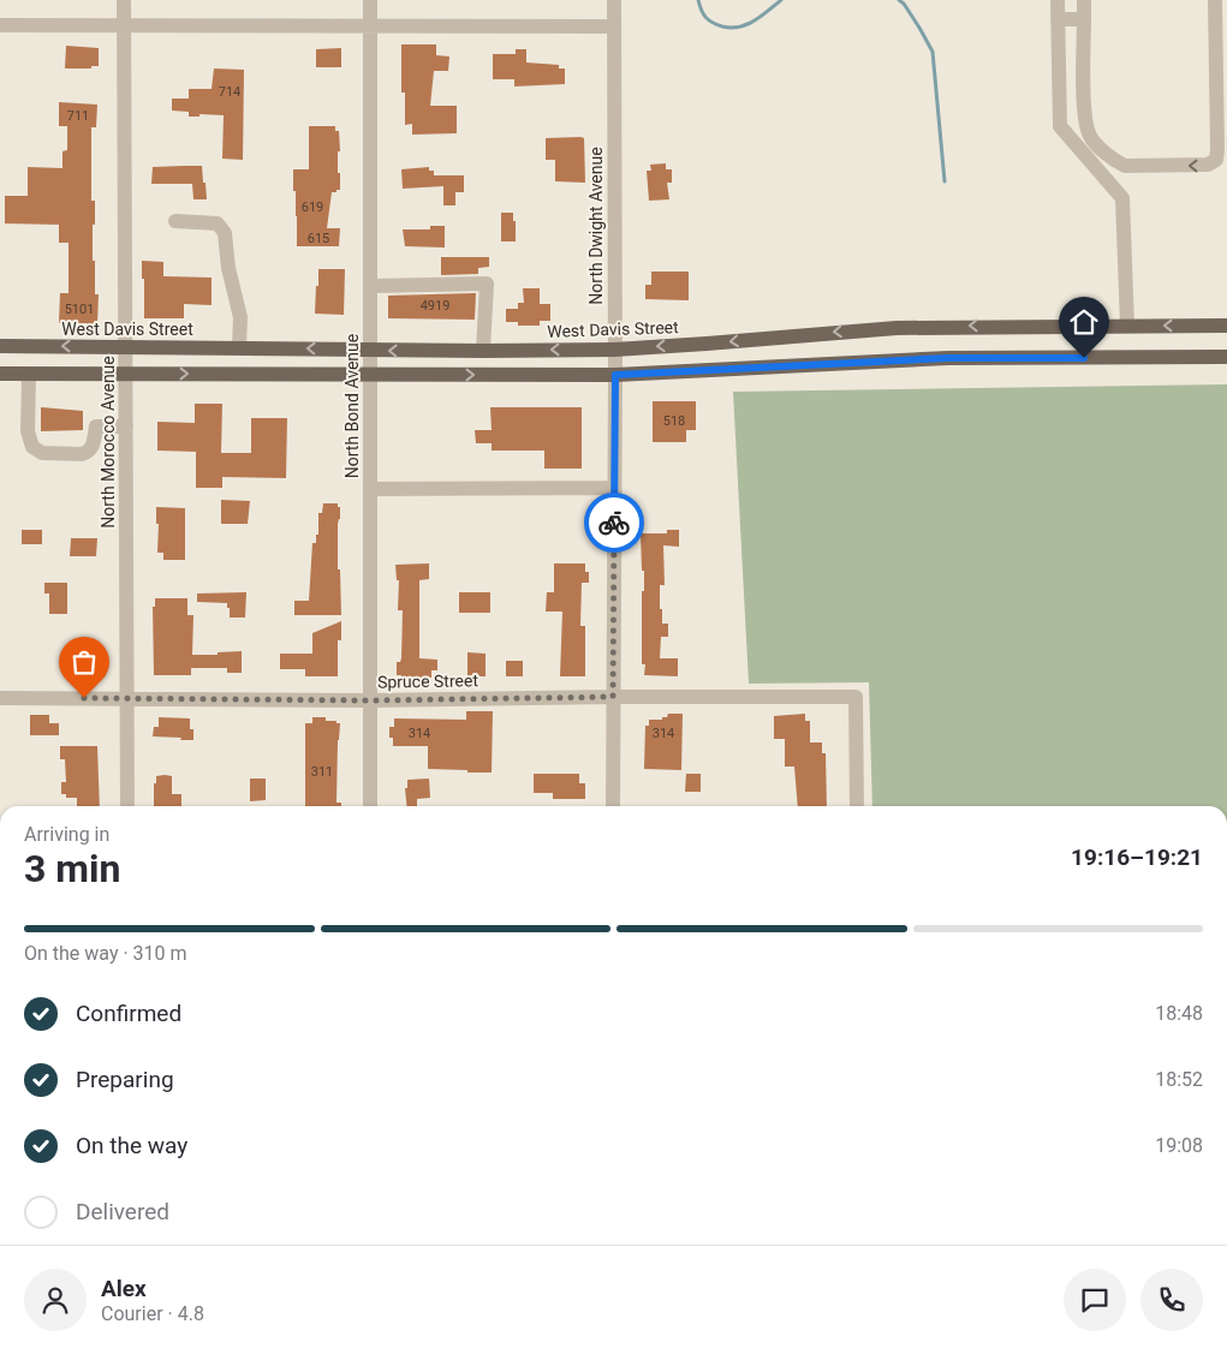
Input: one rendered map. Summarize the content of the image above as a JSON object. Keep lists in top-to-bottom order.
{
  "streets": {
    "main road": ["West Davis Street"],
    "street": [
      "North Dwight Avenue",
      "North Bond Avenue",
      "North Morocco Avenue",
      "Spruce Street"
    ]
  },
  "crossings": [
    ["North Dwight Avenue", "West Davis Street"],
    ["North Dwight Avenue", "Spruce Street"],
    ["West Davis Street", "North Bond Avenue"],
    ["West Davis Street", "North Morocco Avenue"],
    ["North Bond Avenue", "Spruce Street"],
    ["North Morocco Avenue", "Spruce Street"]
  ],
  "house_numbers": [
    "714",
    "711",
    "619",
    "615",
    "4919",
    "5101",
    "518",
    "314",
    "314",
    "311"
  ],
  "page": {
    "heading": ["3 min", "Arriving in", "19:16–19:21"],
    "panel": ["Alex", "Courier · 4.8"],
    "bar": "On the way · 310 m",
    "list": [
      ["Confirmed", "18:48"],
      ["Preparing", "18:52"],
      ["On the way", "19:08"],
      "Delivered"
    ]
  }
}
